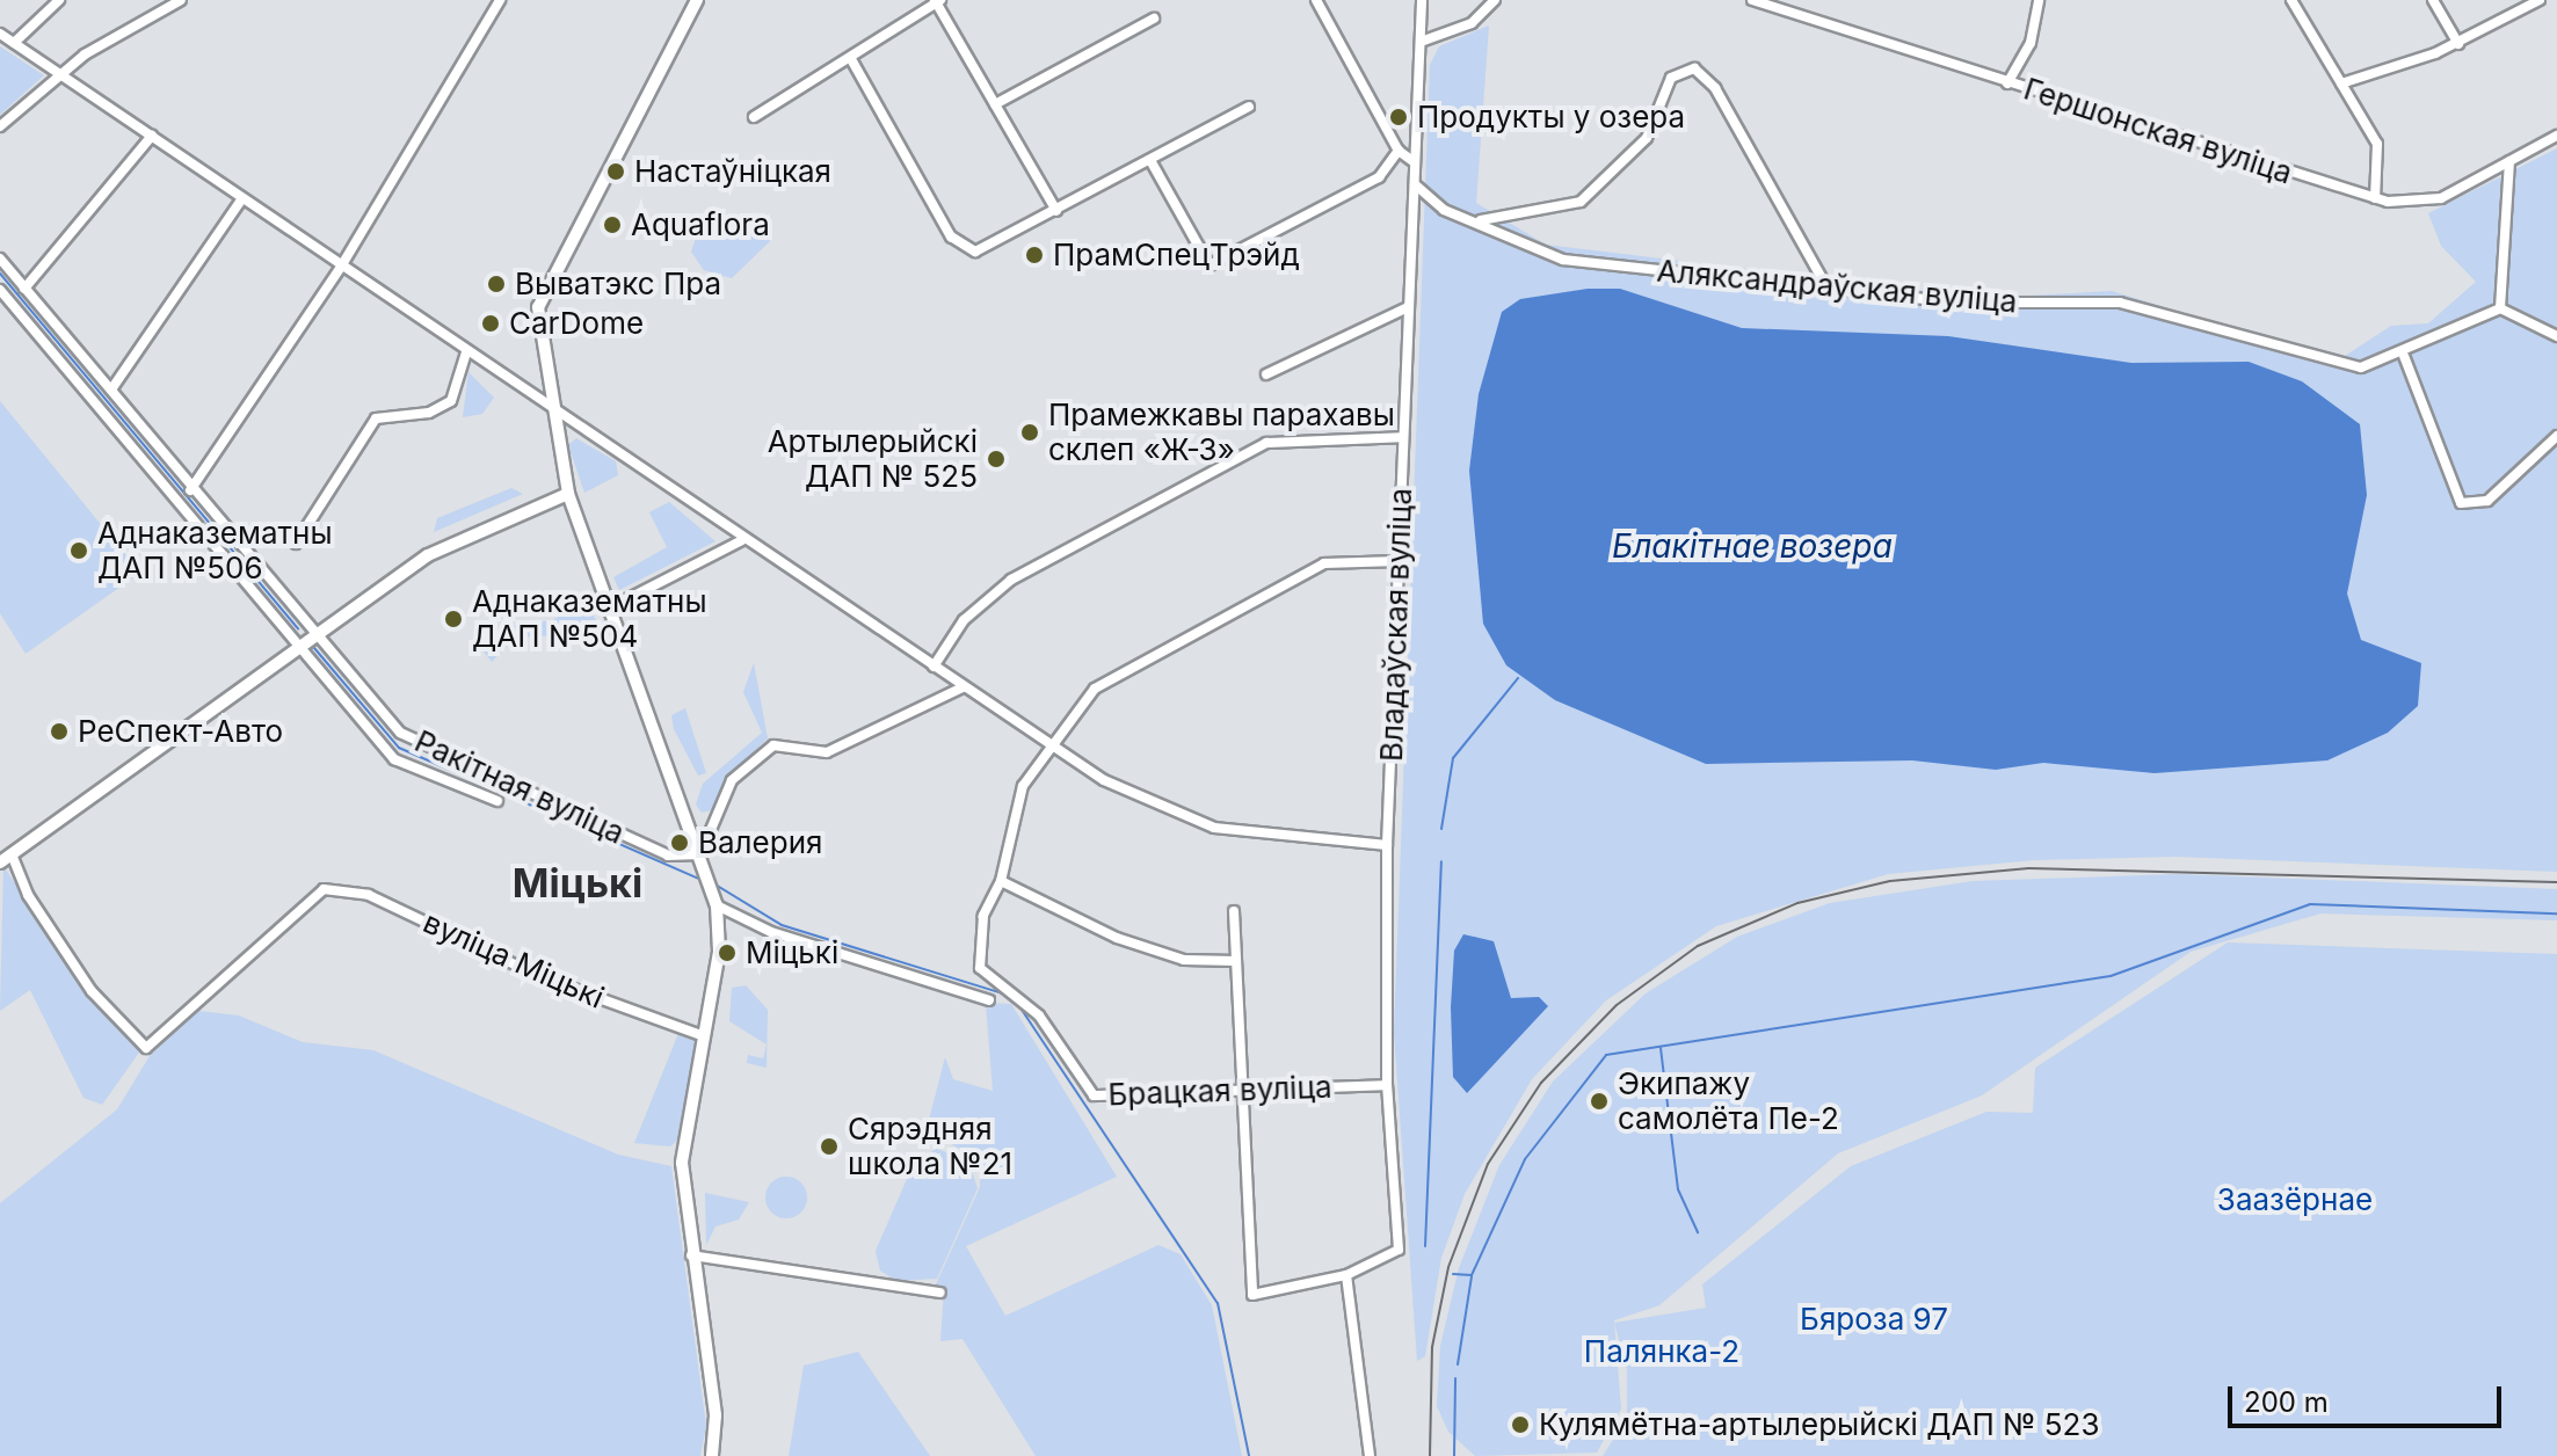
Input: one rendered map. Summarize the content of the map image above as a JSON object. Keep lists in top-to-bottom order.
{
  "streets": {
    "street": [
      "Гершонская вуліца",
      "Аляксандраўская вуліца",
      "Владаўская вуліца",
      "Ракітная вуліца",
      "вуліца Міцькі",
      "Брацкая вуліца"
    ]
  },
  "crossings": [
    ["Аляксандраўская вуліца", "Владаўская вуліца"],
    ["Владаўская вуліца", "Брацкая вуліца"]
  ],
  "districts": ["Міцькі"],
  "water": ["Блакітнае возера"],
  "parks": ["Заазёрнае", "Бяроза 97", "Палянка-2"],
  "places": [
    "Продукты у озера",
    "Настаўніцкая",
    "Aquaflora",
    "ПрамСпецТрэйд",
    "Выватэкс Пра",
    "CarDome",
    "Прамежкавы парахавы склеп «Ж-З»",
    "Артылерыйскі ДАП № 525",
    "Аднаказематны ДАП №506",
    "Аднаказематны ДАП №504",
    "РеСпект-Авто",
    "Валерия",
    "Міцькі",
    "Экипажу самолёта Пе-2",
    "Сярэдняя школа №21",
    "Кулямётна-артылерыйскі ДАП № 523"
  ],
  "scale_bar": "200 m"
}
